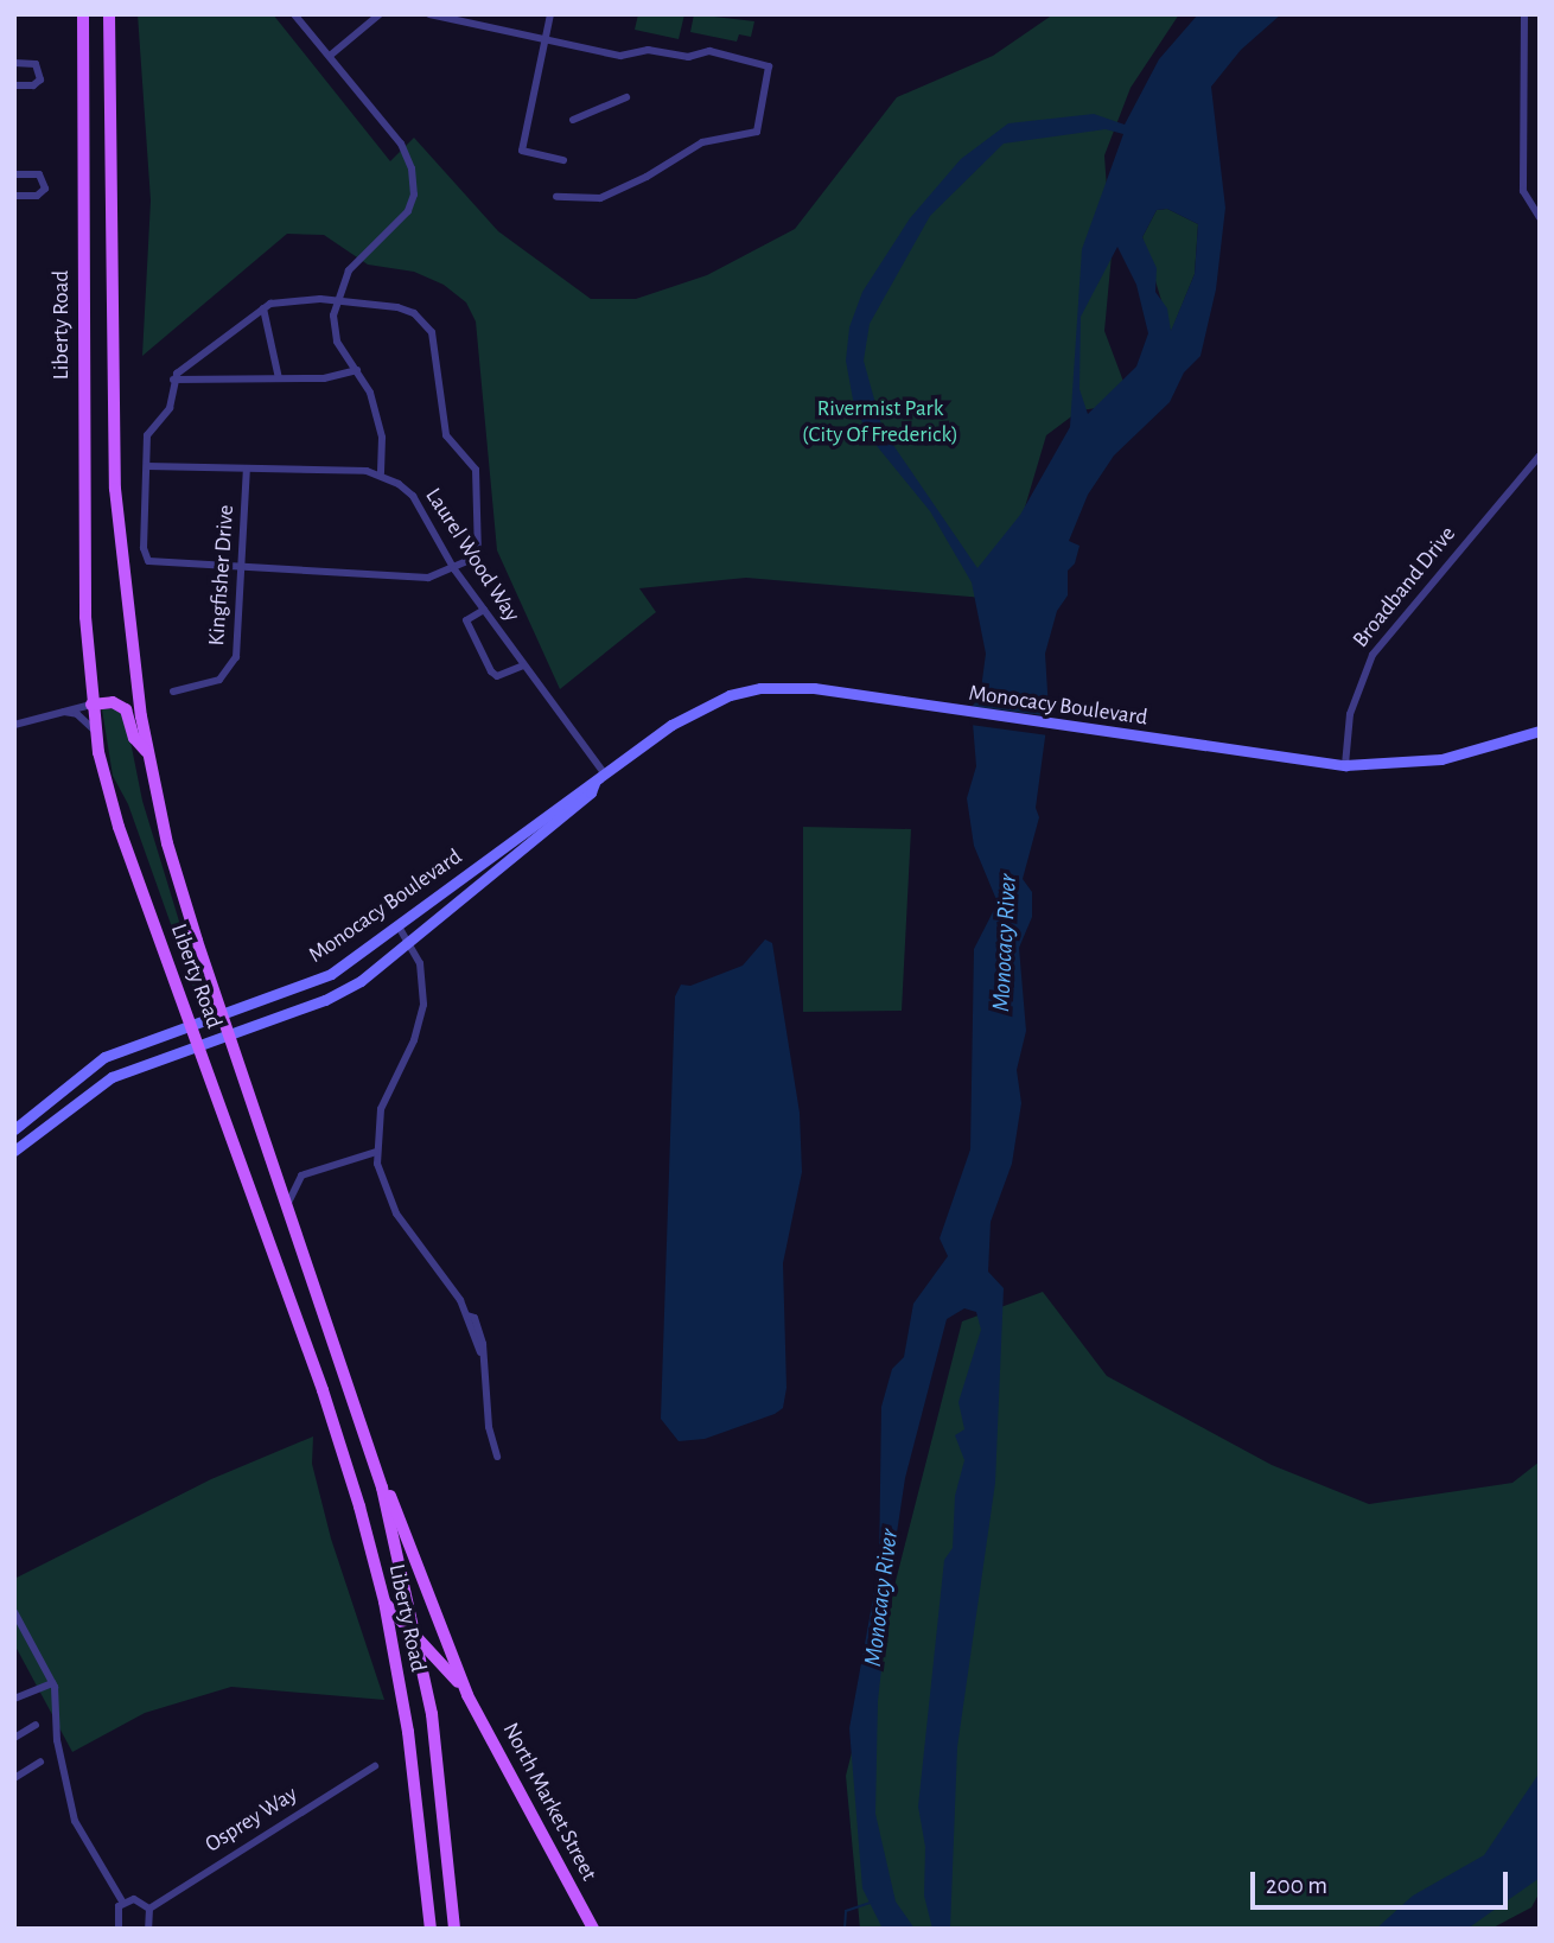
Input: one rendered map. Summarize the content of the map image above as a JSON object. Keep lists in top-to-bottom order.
{
  "streets": {
    "main road": ["Liberty Road", "Monocacy Boulevard", "North Market Street"],
    "street": [
      "Laurel Wood Way",
      "Kingfisher Drive",
      "Broadband Drive",
      "Osprey Way"
    ]
  },
  "crossings": [
    ["Liberty Road", "Monocacy Boulevard"],
    ["Liberty Road", "North Market Street"],
    ["Laurel Wood Way", "Monocacy Boulevard"],
    ["Broadband Drive", "Monocacy Boulevard"]
  ],
  "water": ["Monocacy River"],
  "parks": ["Rivermist Park (City Of Frederick)"],
  "scale_bar": "200 m"
}
